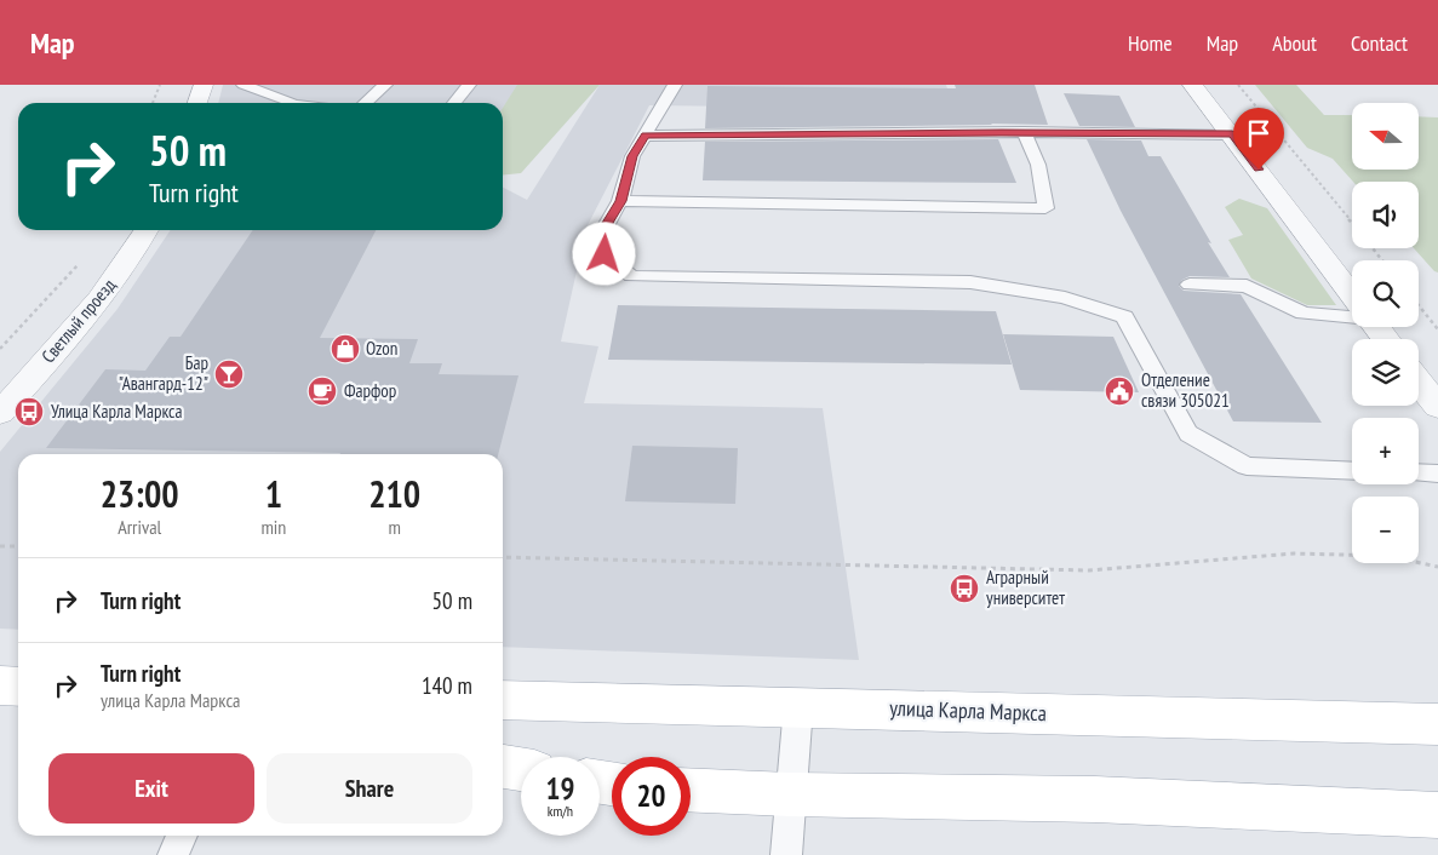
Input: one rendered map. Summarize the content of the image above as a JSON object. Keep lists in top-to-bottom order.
{
  "streets": {
    "main road": ["улица Карла Маркса"],
    "street": ["Светлый проезд"]
  },
  "places": {
    "shop": ["Ozon"],
    "bar": ["Бар \"Авангард-12\""],
    "cafe": ["Фарфор"],
    "public building": ["Отделение связи 305021"],
    "bus stop": ["Улица Карла Маркса", "Аграрный университет"]
  },
  "north": "left",
  "page": {
    "header": "Map",
    "nav": [
      "Home",
      "Map",
      "About",
      "Contact"
    ],
    "map_buttons": ["+", "−"],
    "turn": ["50 m", "Turn right"],
    "eta": [
      "23:00",
      "Arrival",
      "1",
      "min",
      "210",
      "m"
    ],
    "list": [
      {
        "name": "Turn right",
        "value": "50 m"
      },
      {
        "name": "Turn right",
        "note": "улица Карла Маркса",
        "value": "140 m"
      }
    ],
    "buttons": ["Exit", "Share"],
    "speed": "19 km/h",
    "limit": "20"
  }
}
